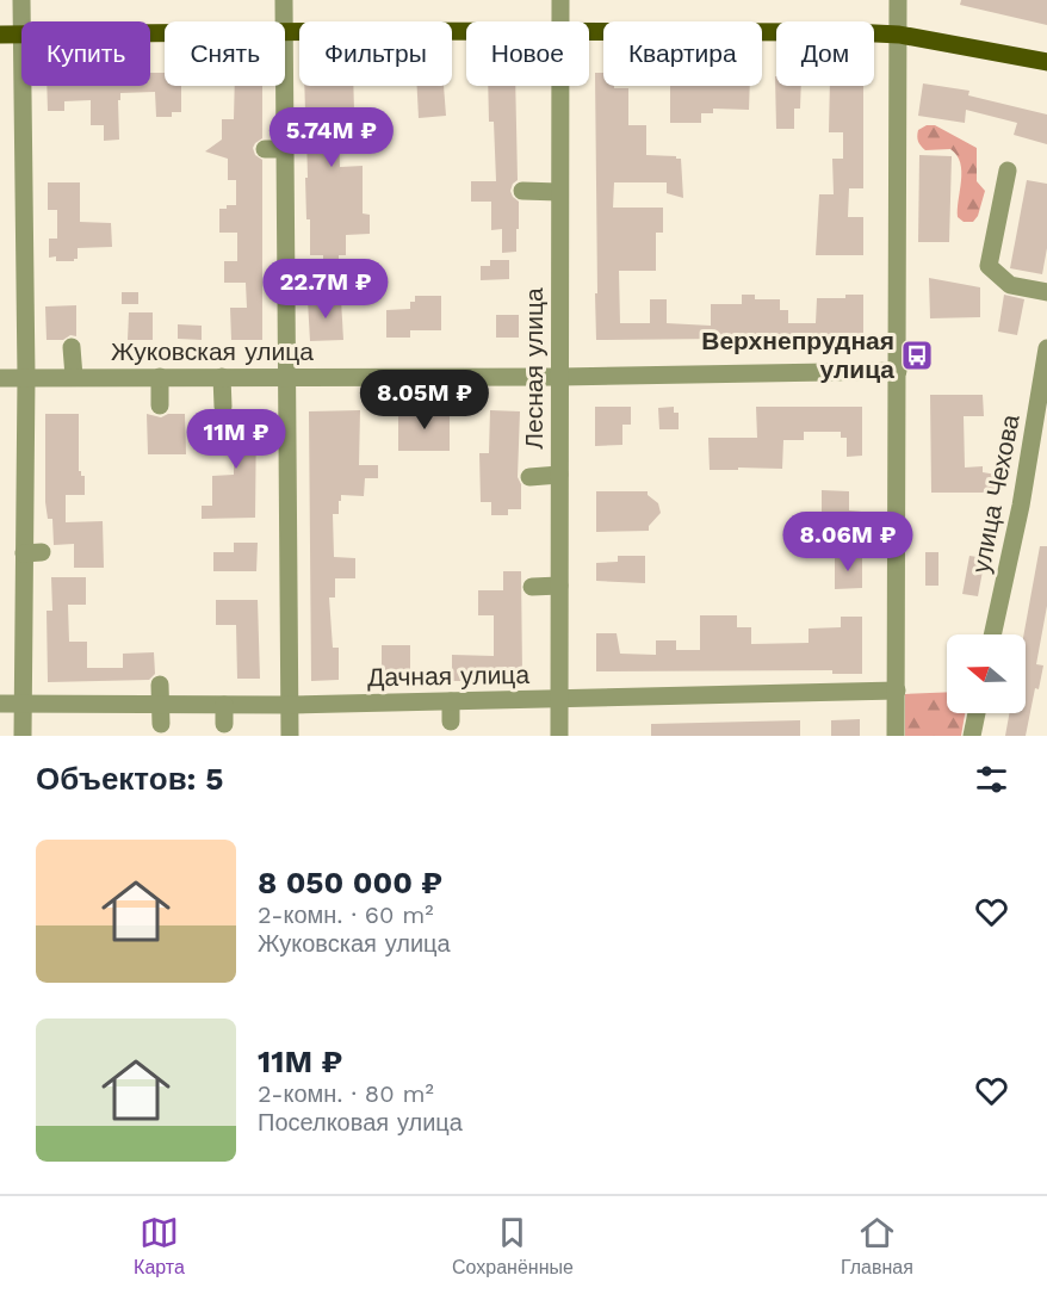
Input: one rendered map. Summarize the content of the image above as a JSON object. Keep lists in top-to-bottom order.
{
  "streets": {
    "street": [
      "Жуковская улица",
      "Лесная улица",
      "улица Чехова",
      "Дачная улица"
    ]
  },
  "crossings": [
    ["Жуковская улица", "Лесная улица"],
    ["Лесная улица", "Дачная улица"]
  ],
  "places": {
    "bus stop": ["Верхнепрудная улица"]
  },
  "north": "left",
  "page": {
    "chip": [
      "Купить",
      "Снять",
      "Фильтры",
      "Новое",
      "Квартира",
      "Дом"
    ],
    "price": [
      "5.74M ₽",
      "22.7M ₽",
      "8.05M ₽",
      "11M ₽",
      "8.06M ₽"
    ],
    "heading": "Объектов: 5",
    "list": [
      {
        "name": "8 050 000 ₽",
        "note": "2-комн. · 60 m² · Жуковская улица"
      },
      {
        "name": "11M ₽",
        "note": "2-комн. · 80 m² · Поселковая улица"
      }
    ],
    "tabs": ["Карта", "Сохранённые", "Главная"]
  }
}
